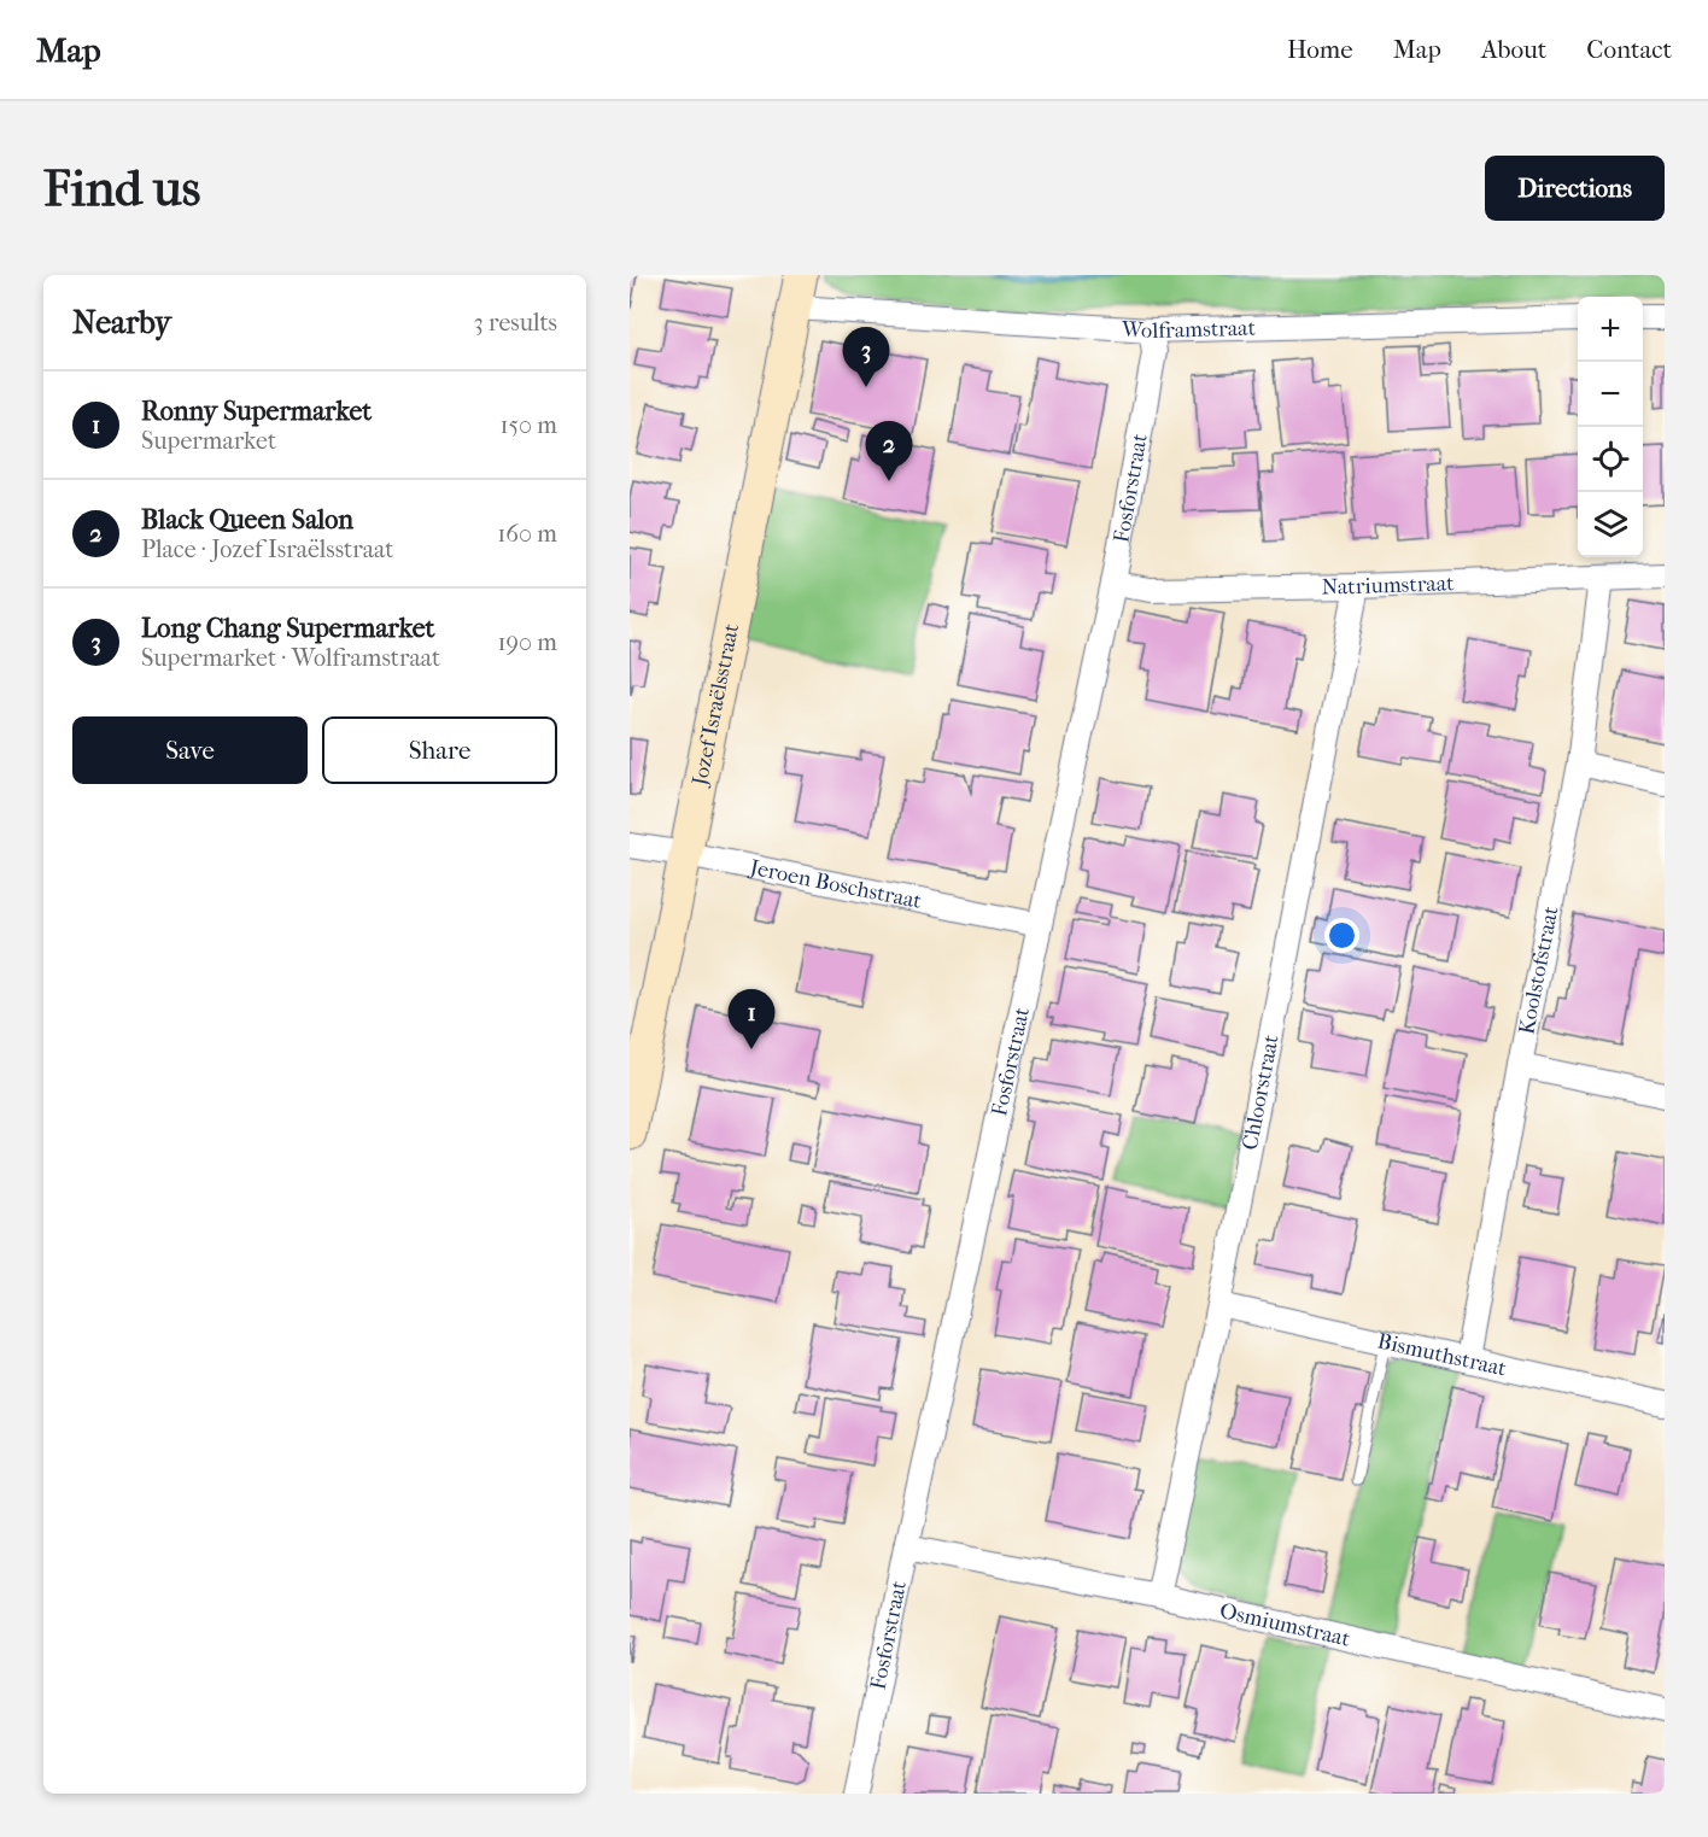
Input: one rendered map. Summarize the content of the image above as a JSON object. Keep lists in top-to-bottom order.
{
  "streets": {
    "street": [
      "Wolframstraat",
      "Fosforstraat",
      "Natriumstraat",
      "Jozef Israëlsstraat",
      "Jeroen Boschstraat",
      "Koolstofstraat",
      "Chloorstraat",
      "Bismuthstraat",
      "Osmiumstraat"
    ]
  },
  "crossings": [
    ["Wolframstraat", "Fosforstraat"],
    ["Wolframstraat", "Jozef Israëlsstraat"],
    ["Fosforstraat", "Natriumstraat"],
    ["Fosforstraat", "Jeroen Boschstraat"],
    ["Fosforstraat", "Osmiumstraat"],
    ["Natriumstraat", "Koolstofstraat"],
    ["Natriumstraat", "Chloorstraat"],
    ["Jozef Israëlsstraat", "Jeroen Boschstraat"],
    ["Koolstofstraat", "Bismuthstraat"],
    ["Chloorstraat", "Bismuthstraat"],
    ["Chloorstraat", "Osmiumstraat"]
  ],
  "page": {
    "header": "Map",
    "nav": [
      "Home",
      "Map",
      "About",
      "Contact"
    ],
    "buttons": [
      "Directions",
      ["Save", "Share"]
    ],
    "title": "Find us",
    "heading": ["Nearby", "3 results"],
    "map_buttons": ["+", "−"],
    "pins": ["3", "2", "1"],
    "list": [
      {
        "mark": "1",
        "name": "Ronny Supermarket",
        "note": "Supermarket",
        "value": "150 m"
      },
      {
        "mark": "2",
        "name": "Black Queen Salon",
        "note": "Place · Jozef Israëlsstraat",
        "value": "160 m"
      },
      {
        "mark": "3",
        "name": "Long Chang Supermarket",
        "note": "Supermarket · Wolframstraat",
        "value": "190 m"
      }
    ]
  }
}
